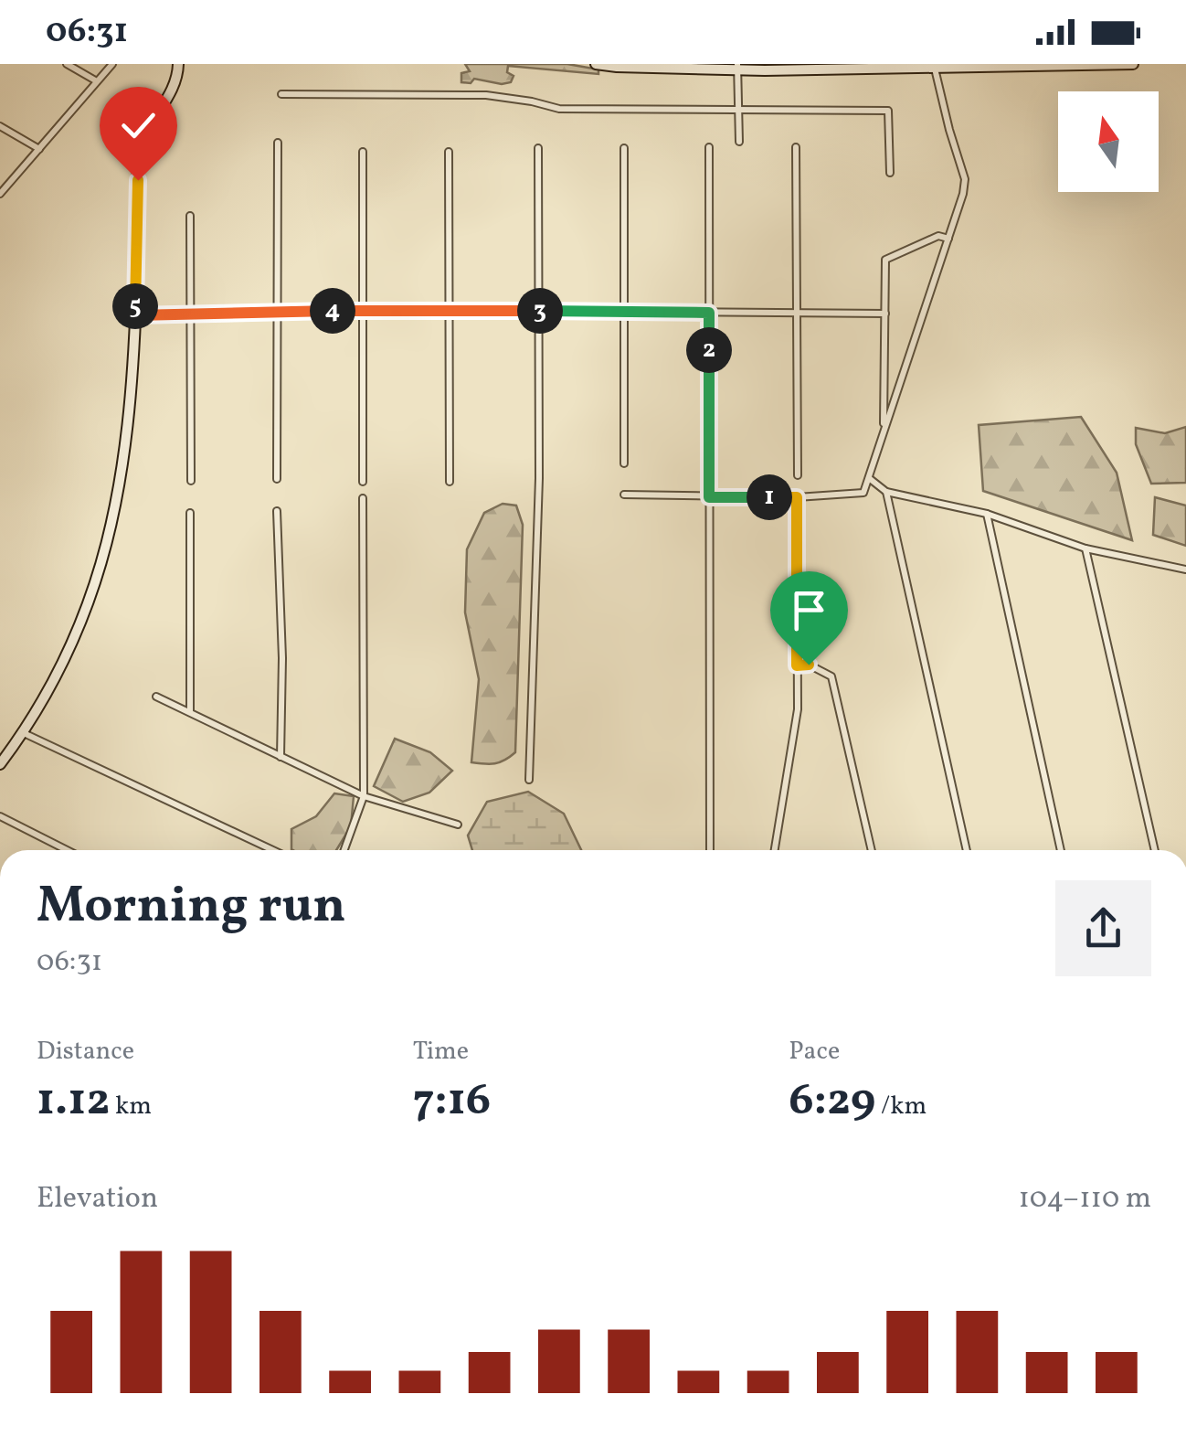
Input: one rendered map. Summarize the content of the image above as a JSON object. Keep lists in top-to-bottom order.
{
  "north": "top",
  "page": {
    "status": "06:31",
    "pins": [
      "5",
      "3",
      "4",
      "2",
      "1"
    ],
    "heading": ["Morning run", "06:31"],
    "stats": [
      ["Distance", "1.12 km"],
      ["Time", "7:16"],
      ["Pace", "6:29 /km"]
    ],
    "chart": ["Elevation", "104–110 m"]
  }
}
